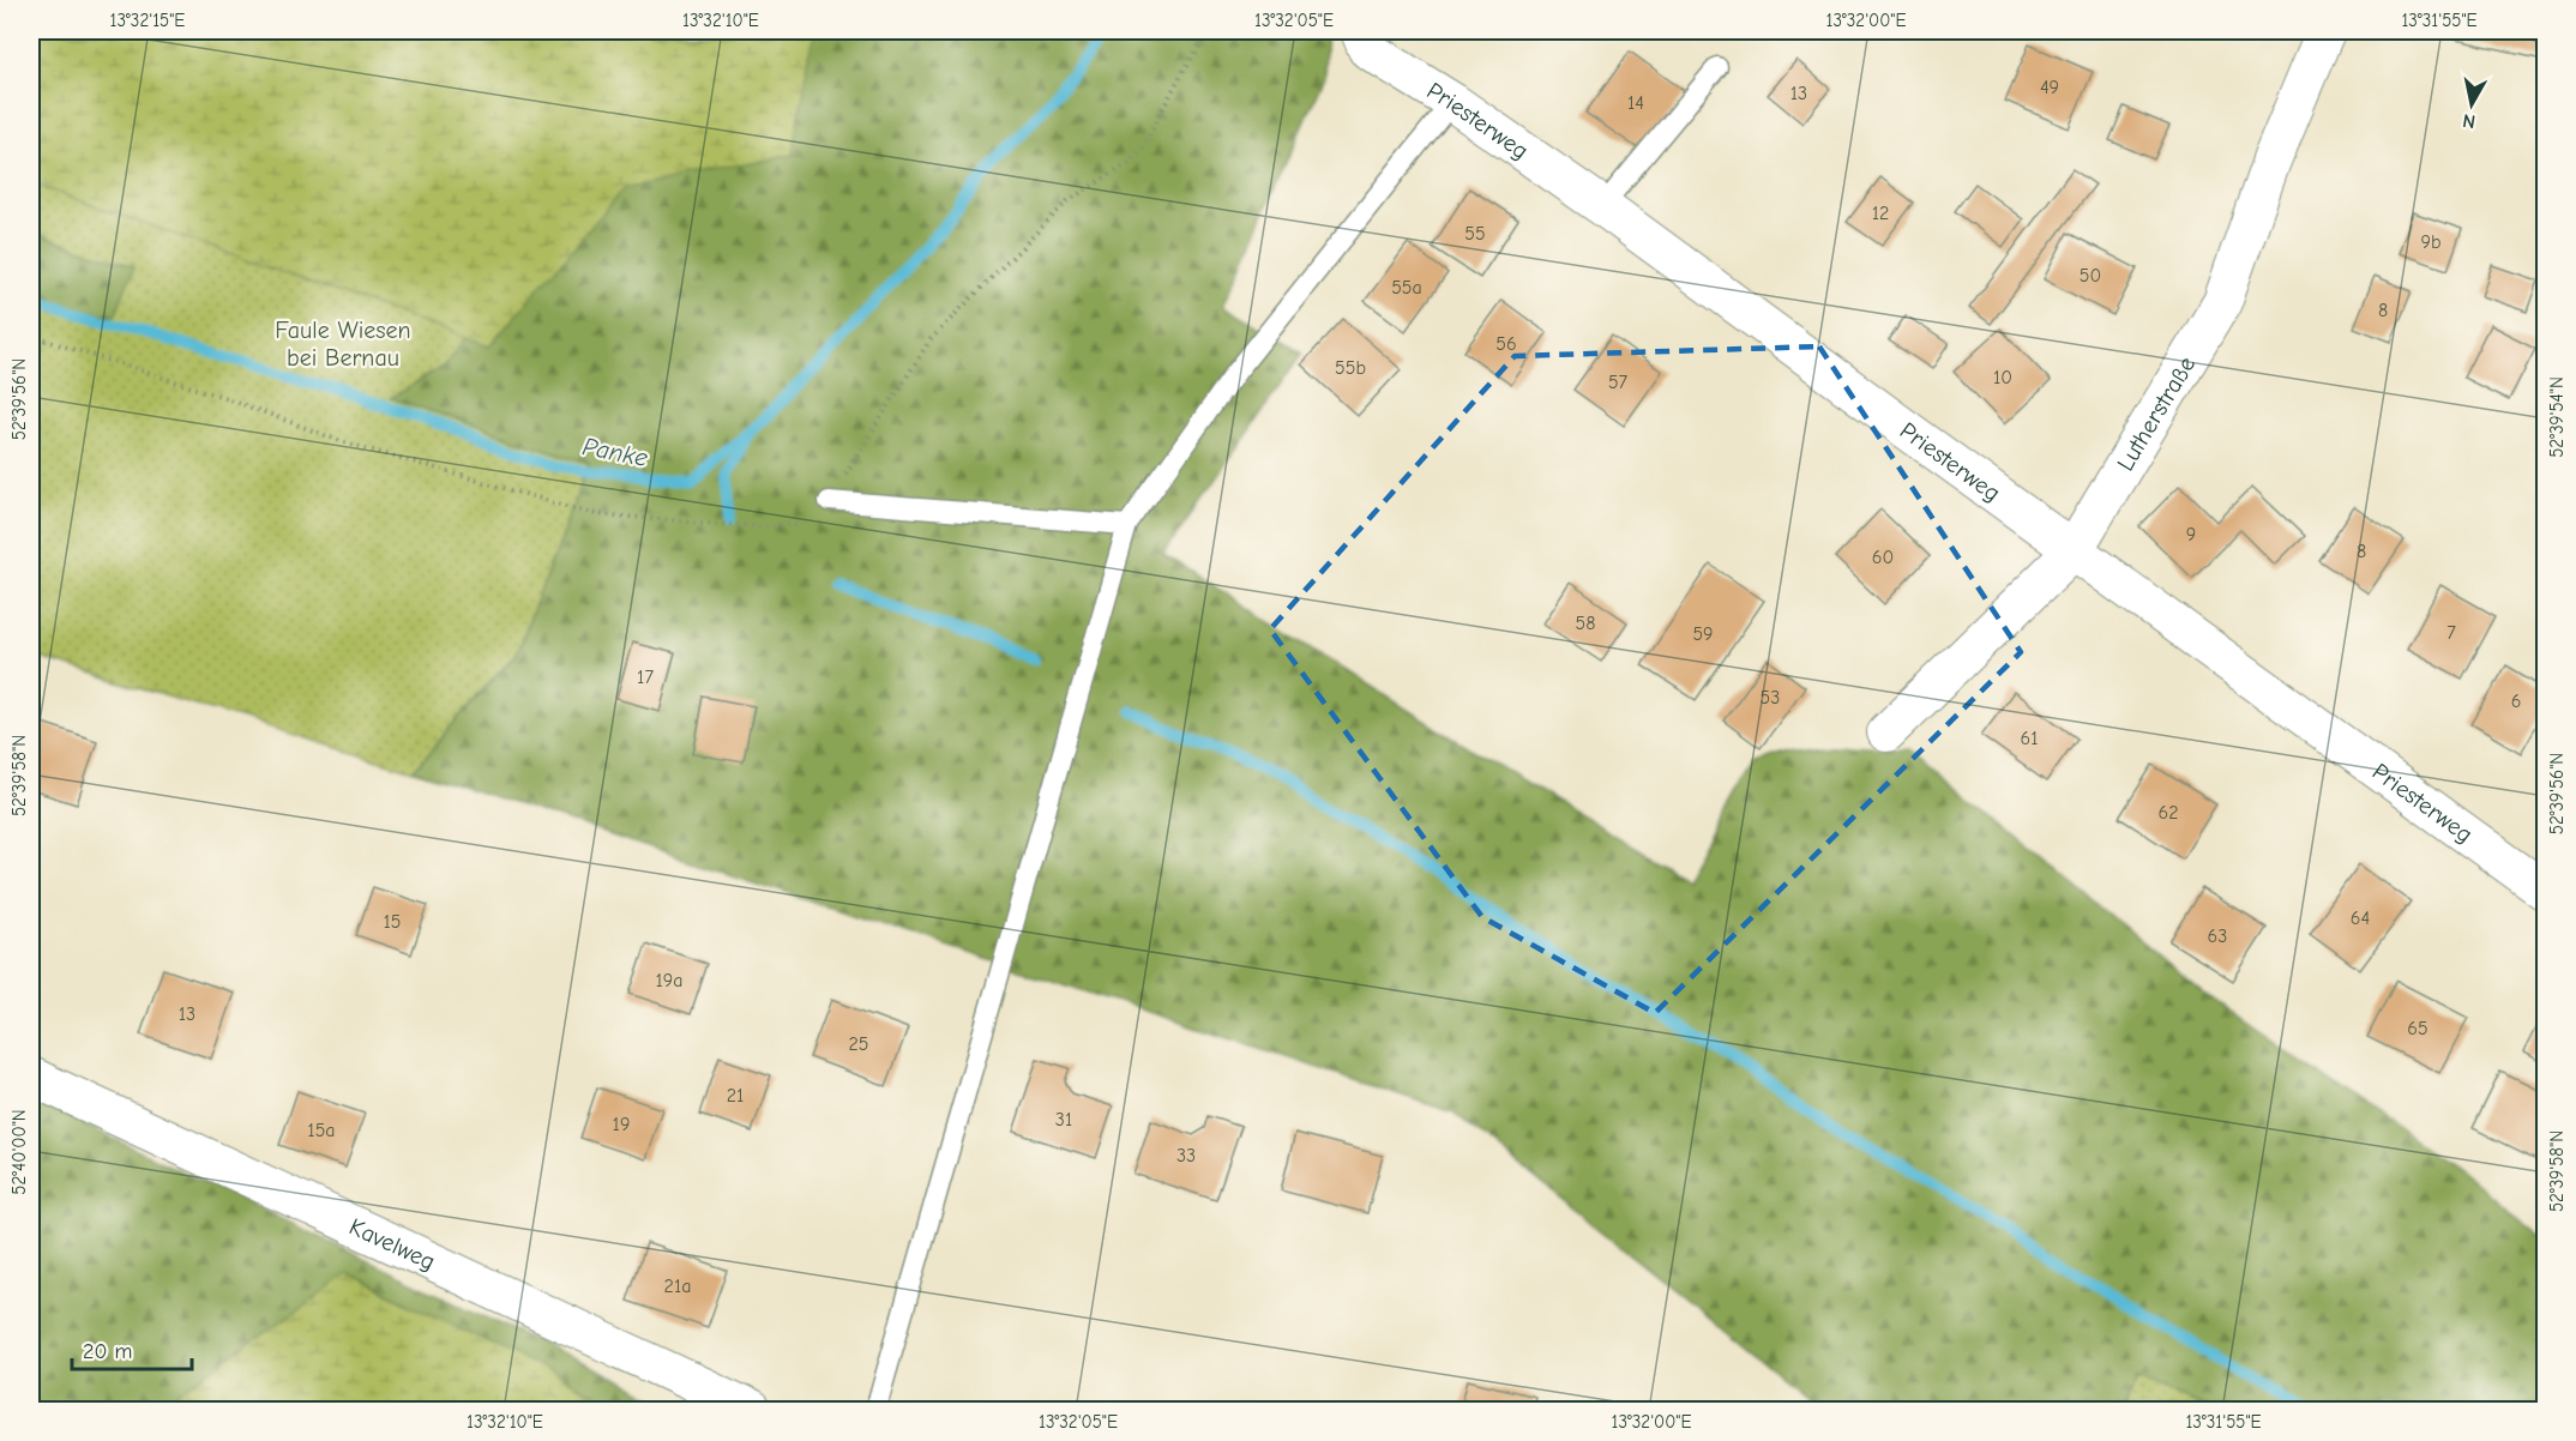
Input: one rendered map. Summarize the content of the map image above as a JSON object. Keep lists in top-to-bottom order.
{
  "streets": {
    "street": ["Priesterweg", "Lutherstraße", "Kavelweg"]
  },
  "crossings": [
    ["Priesterweg", "Lutherstraße"]
  ],
  "water": ["Panke"],
  "parks": ["Faule Wiesen bei Bernau"],
  "house_numbers": [
    "49",
    "13",
    "14",
    "12",
    "55",
    "9b",
    "50",
    "55a",
    "8",
    "56",
    "55b",
    "10",
    "57",
    "9",
    "8",
    "60",
    "58",
    "7",
    "59",
    "17",
    "53",
    "6",
    "61",
    "62",
    "64",
    "15",
    "63",
    "19a",
    "13",
    "65",
    "25",
    "21",
    "31",
    "19",
    "15a",
    "33",
    "21a"
  ],
  "scale_bar": "20 m",
  "north": "bottom",
  "coordinates": [
    "13°32'15\"E",
    "13°32'10\"E",
    "13°32'05\"E",
    "13°32'00\"E",
    "13°31'55\"E",
    "52°39'56\"N",
    "52°39'54\"N",
    "52°39'58\"N",
    "52°40'00\"N"
  ]
}
